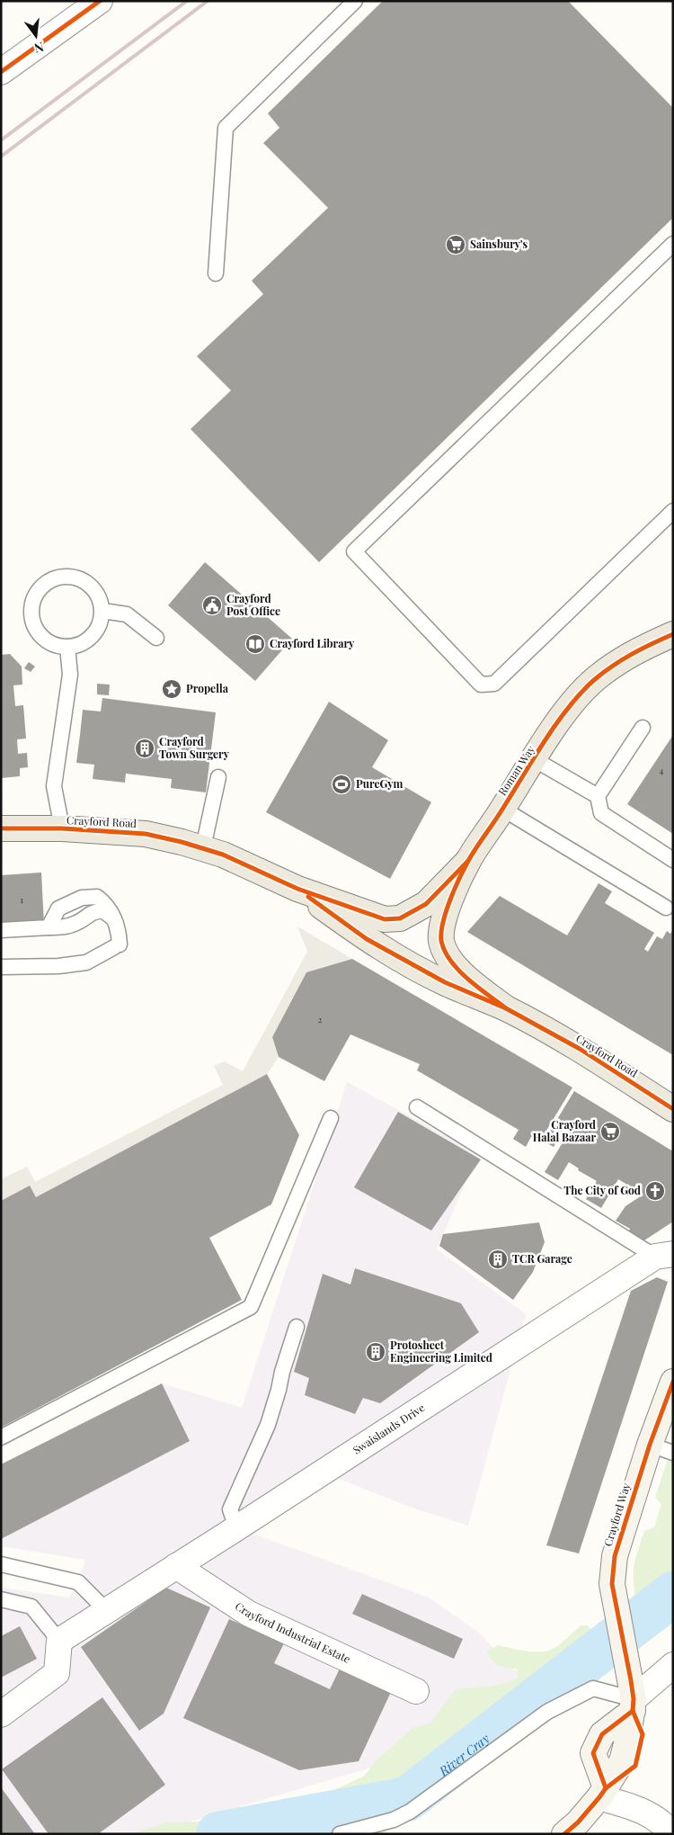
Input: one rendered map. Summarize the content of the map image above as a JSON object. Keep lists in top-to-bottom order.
{
  "streets": {
    "main road": ["Roman Way", "Crayford Road", "Crayford Way"],
    "street": ["Swaislands Drive", "Crayford Industrial Estate"]
  },
  "crossings": [
    ["Roman Way", "Crayford Road"],
    ["Swaislands Drive", "Crayford Industrial Estate"]
  ],
  "water": ["River Cray"],
  "places": {
    "supermarket": ["Sainsbury's", "Crayford Halal Bazaar"],
    "public building": ["Crayford Post Office"],
    "library": ["Crayford Library"],
    "place": ["Propella"],
    "building": ["Crayford Town Surgery", "TCR Garage", "Protosheet Engineering Limited"],
    "sports": ["PureGym"],
    "church": ["The City of God"]
  },
  "house_numbers": ["4", "1", "2"],
  "north": "bottom"
}
